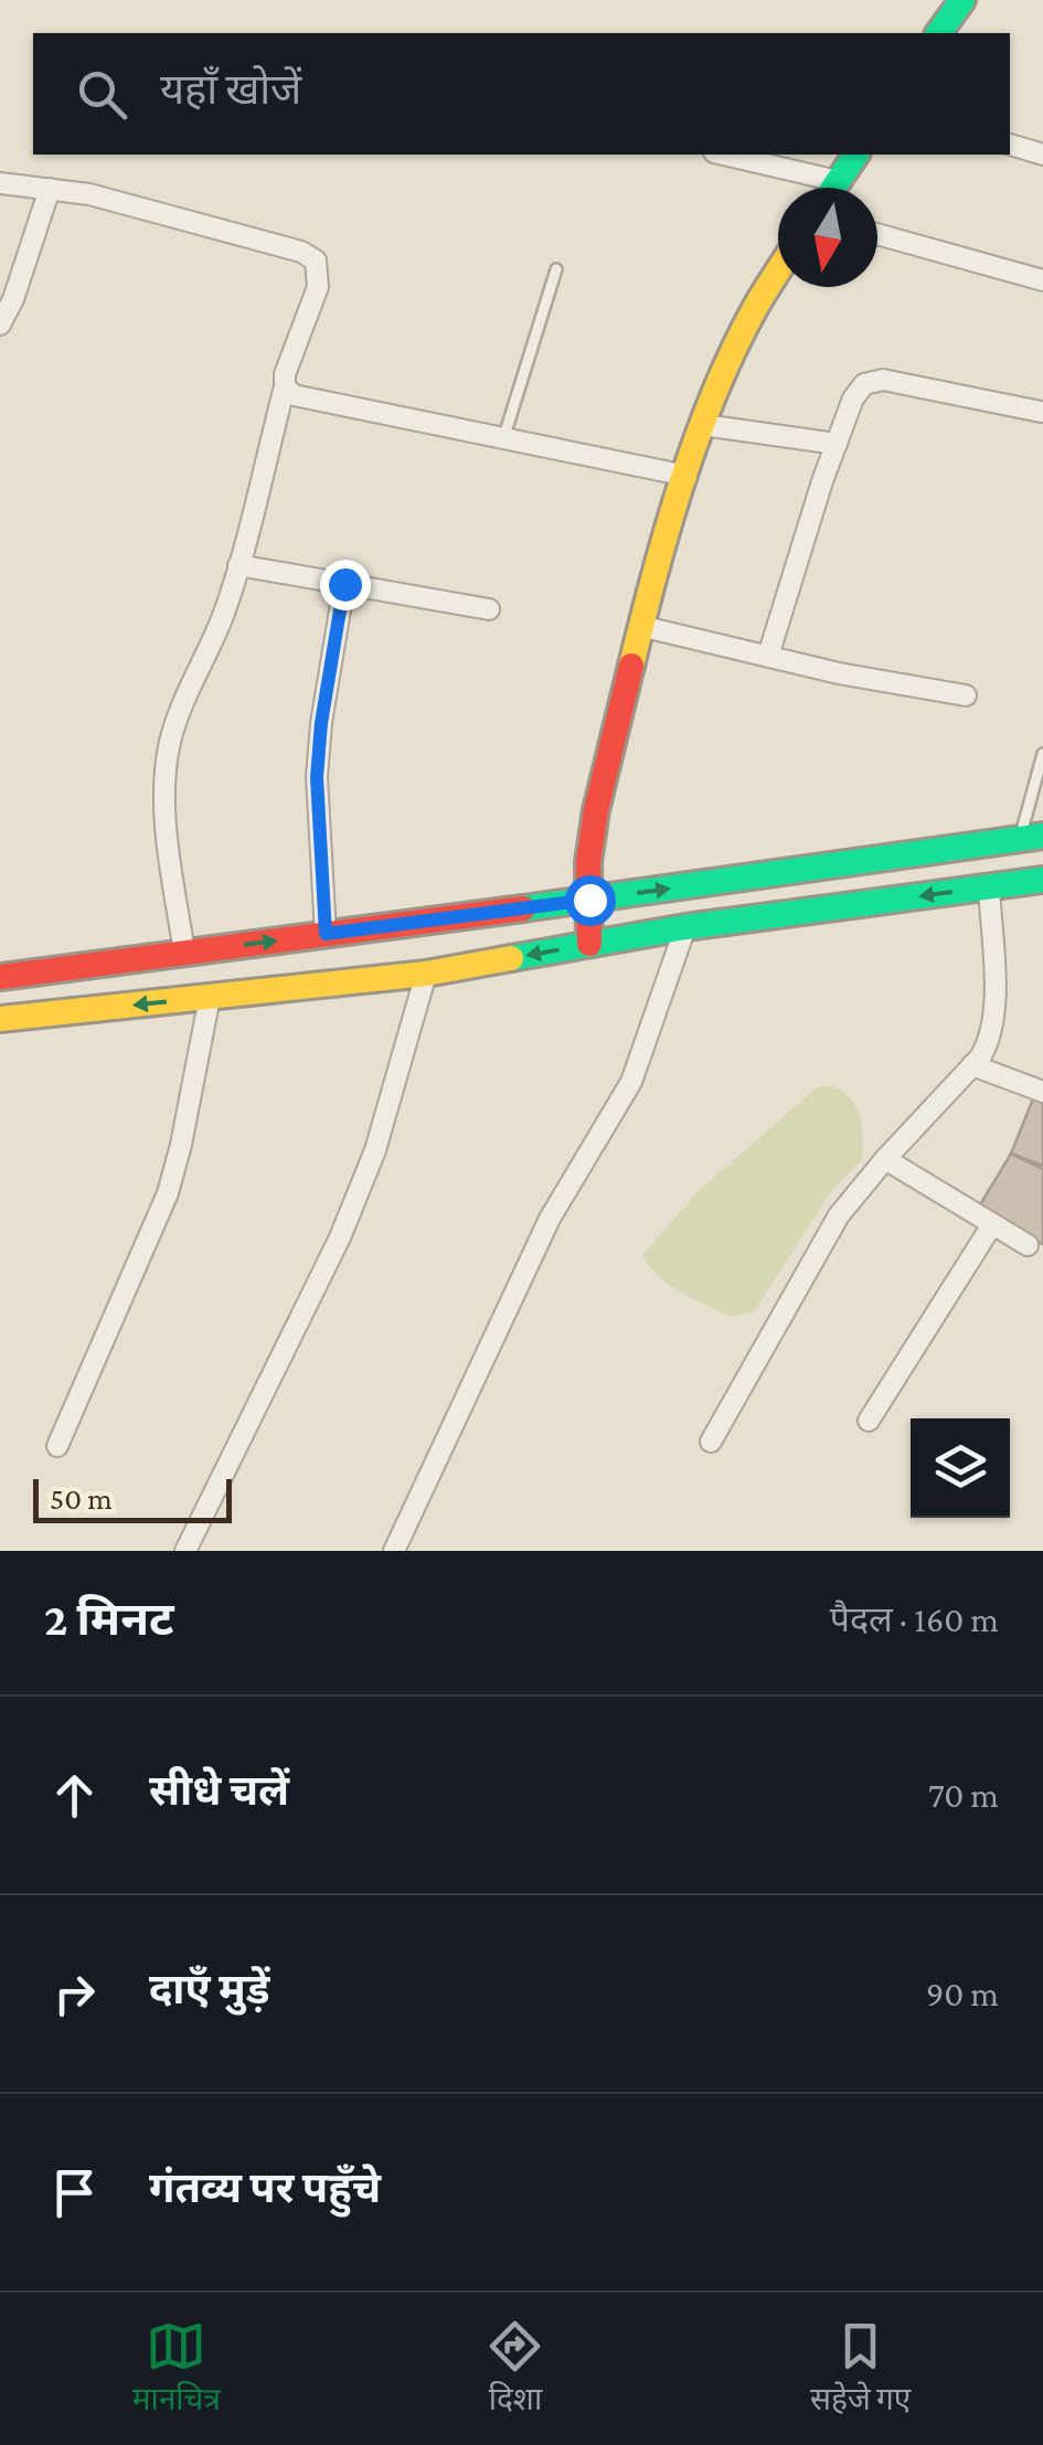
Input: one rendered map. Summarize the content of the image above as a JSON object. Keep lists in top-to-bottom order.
{
  "scale_bar": "50 m",
  "north": "bottom",
  "page": {
    "search": "यहाँ खोजें",
    "scale": "50 m",
    "heading": ["2 मिनट", "पैदल · 160 m"],
    "list": [
      ["सीधे चलें", "70 m"],
      ["दाएँ मुड़ें", "90 m"],
      "गंतव्य पर पहुँचे"
    ],
    "nav": ["मानचित्र", "दिशा", "सहेजे गए"]
  }
}
